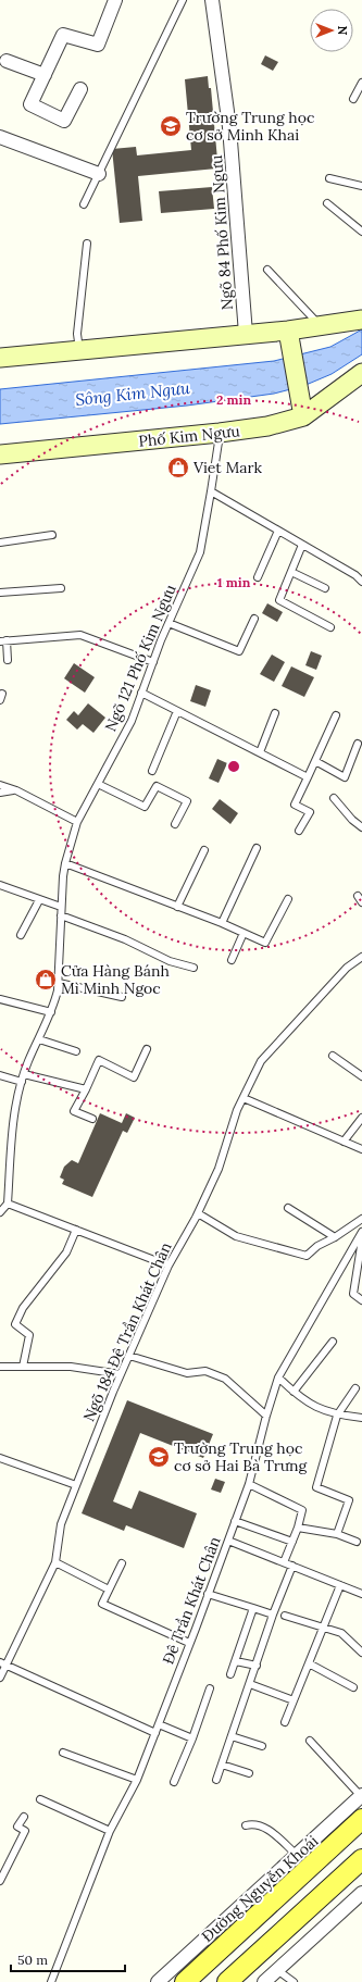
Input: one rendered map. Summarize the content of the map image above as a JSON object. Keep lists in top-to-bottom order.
{
  "streets": {
    "main road": ["Phố Kim Ngưu", "Đường Nguyễn Khoái"],
    "street": ["Ngõ 84 Phố Kim Ngưu"],
    "lane": ["Ngõ 121 Phố Kim Ngưu", "Ngõ 184 Đê Trần Khát Chân", "Đê Trần Khát Chân"]
  },
  "crossings": [
    ["Phố Kim Ngưu", "Ngõ 121 Phố Kim Ngưu"]
  ],
  "water": ["Sông Kim Ngưu"],
  "places": {
    "school or university": ["Trường Trung học cơ sở Minh Khai", "Trường Trung học cơ sở Hai Bà Trưng"],
    "shop": ["Viet Mark", "Cửa Hàng Bánh Mì Minh Ngoc"]
  },
  "scale_bar": "50 m",
  "north": "right",
  "rings": ["2 min", "1 min"]
}
